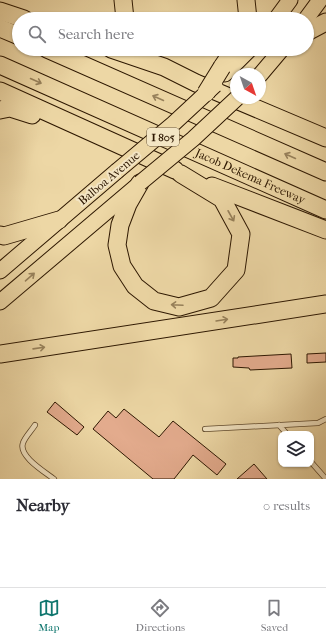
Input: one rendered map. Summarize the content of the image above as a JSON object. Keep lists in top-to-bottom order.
{
  "streets": {
    "highway": ["I 805", "Jacob Dekema Freeway"],
    "main road": ["Balboa Avenue"]
  },
  "north": "bottom right",
  "page": {
    "search": "Search here",
    "heading": ["Nearby", "0 results"],
    "nav": ["Map", "Directions", "Saved"]
  }
}
